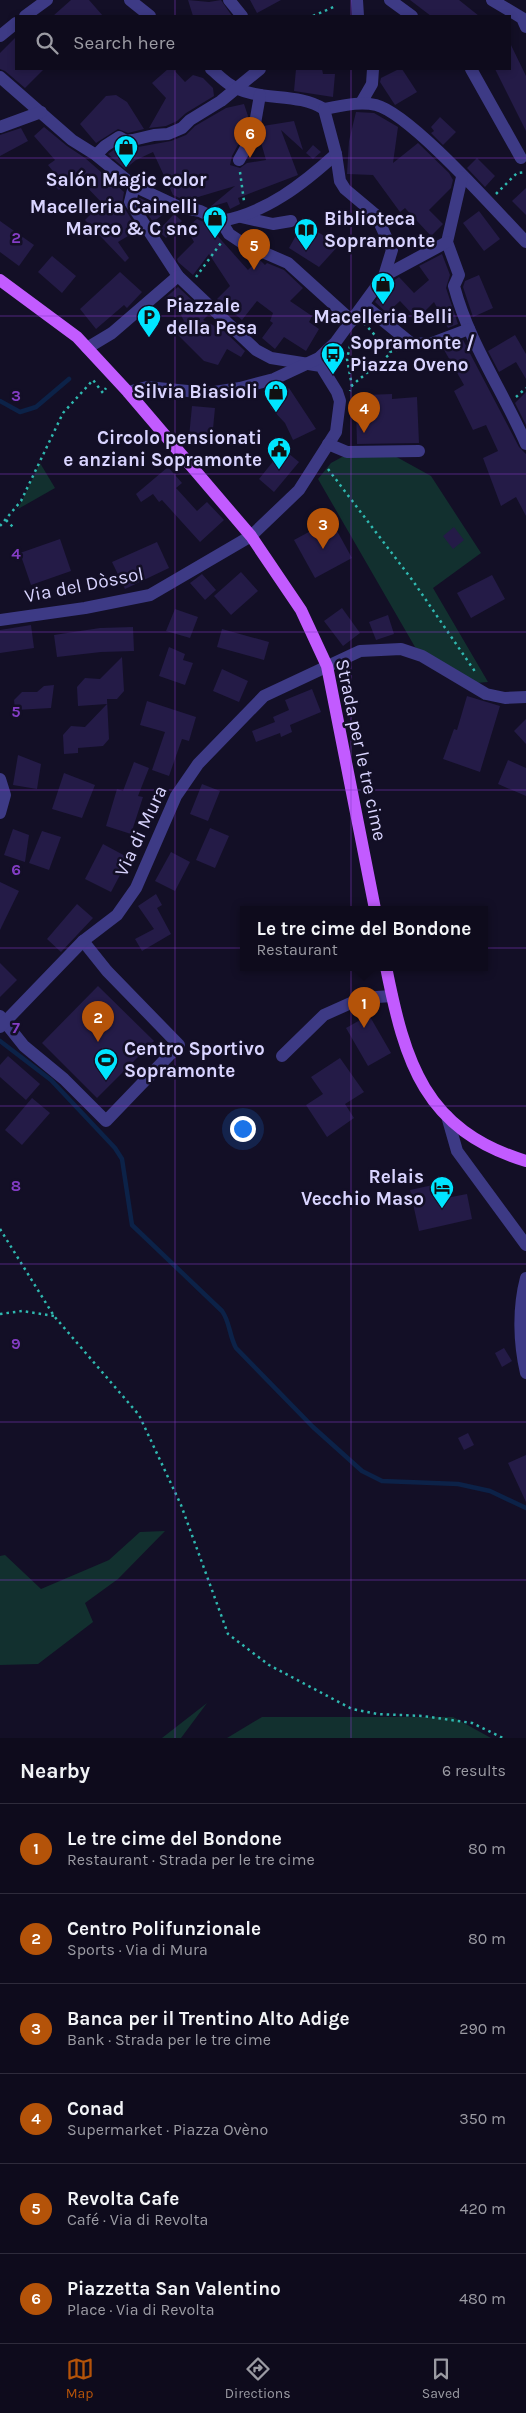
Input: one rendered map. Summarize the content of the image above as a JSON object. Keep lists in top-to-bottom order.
{
  "streets": {
    "main road": ["Strada per le tre cime"],
    "street": ["Via del Dòssol", "Via di Mura"]
  },
  "crossings": [
    ["Via del Dòssol", "Strada per le tre cime"],
    ["Strada per le tre cime", "Via di Mura"]
  ],
  "places": {
    "shop": [
      "Salón Magic color",
      "Macelleria Cainelli Marco & C snc",
      "Macelleria Belli",
      "Silvia Biasioli"
    ],
    "library": ["Biblioteca Sopramonte"],
    "parking": ["Piazzale della Pesa"],
    "bus stop": ["Sopramonte / Piazza Oveno"],
    "public building": ["Circolo pensionati e anziani Sopramonte"],
    "sports": ["Centro Sportivo Sopramonte"],
    "hotel": ["Relais Vecchio Maso"]
  },
  "page": {
    "search": "Search here",
    "pins": [
      "6",
      "5",
      "4",
      "3",
      "1",
      "2"
    ],
    "popup": ["Le tre cime del Bondone", "Restaurant"],
    "heading": ["Nearby", "6 results"],
    "list": [
      {
        "mark": "1",
        "name": "Le tre cime del Bondone",
        "note": "Restaurant · Strada per le tre cime",
        "value": "80 m"
      },
      {
        "mark": "2",
        "name": "Centro Polifunzionale",
        "note": "Sports · Via di Mura",
        "value": "80 m"
      },
      {
        "mark": "3",
        "name": "Banca per il Trentino Alto Adige",
        "note": "Bank · Strada per le tre cime",
        "value": "290 m"
      },
      {
        "mark": "4",
        "name": "Conad",
        "note": "Supermarket · Piazza Ovèno",
        "value": "350 m"
      },
      {
        "mark": "5",
        "name": "Revolta Cafe",
        "note": "Café · Via di Revolta",
        "value": "420 m"
      },
      {
        "mark": "6",
        "name": "Piazzetta San Valentino",
        "note": "Place · Via di Revolta",
        "value": "480 m"
      }
    ],
    "nav": ["Map", "Directions", "Saved"]
  },
  "grid": {
    "rows": [
      "2",
      "3",
      "4",
      "5",
      "6",
      "7",
      "8",
      "9"
    ]
  }
}
